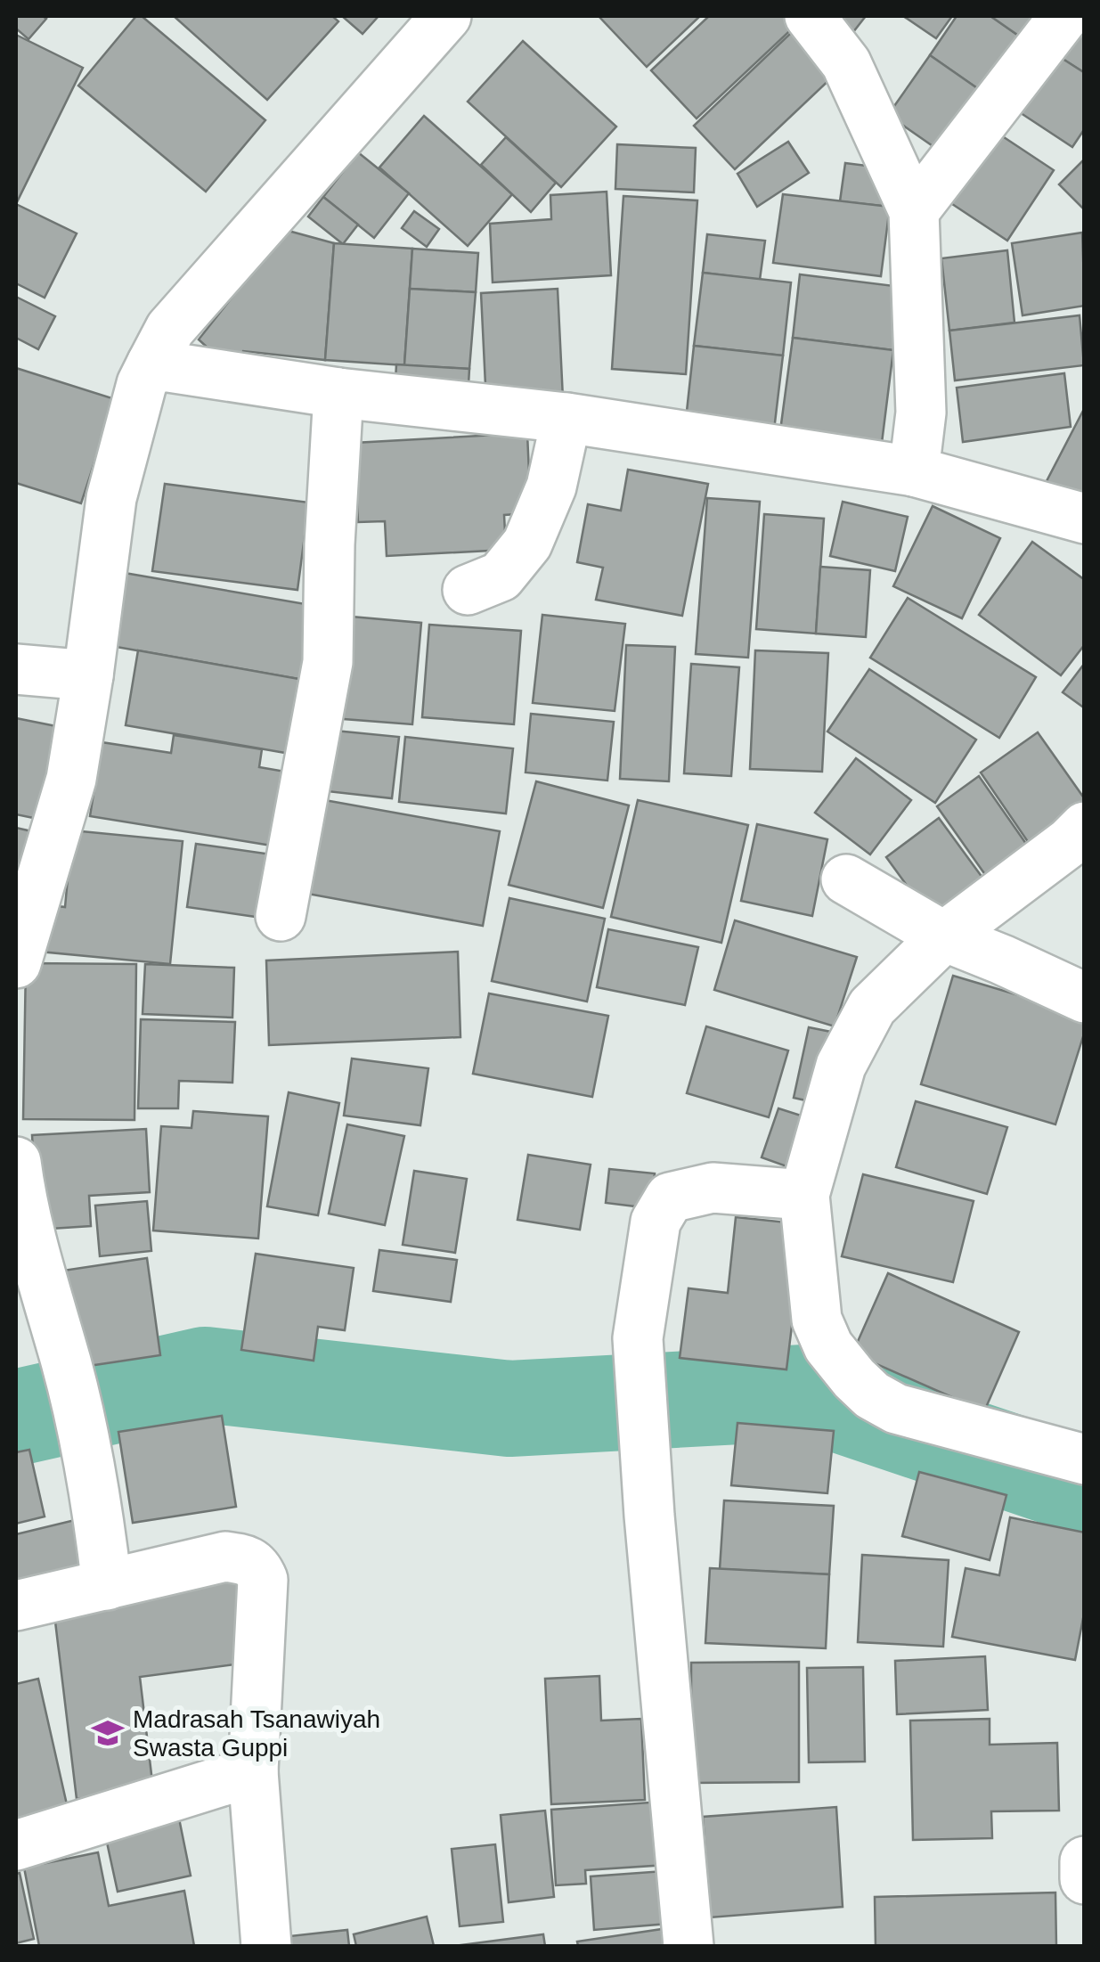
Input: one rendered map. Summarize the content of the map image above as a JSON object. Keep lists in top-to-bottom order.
{
  "places": {
    "school or university": ["Madrasah Tsanawiyah Swasta Guppi"]
  }
}
